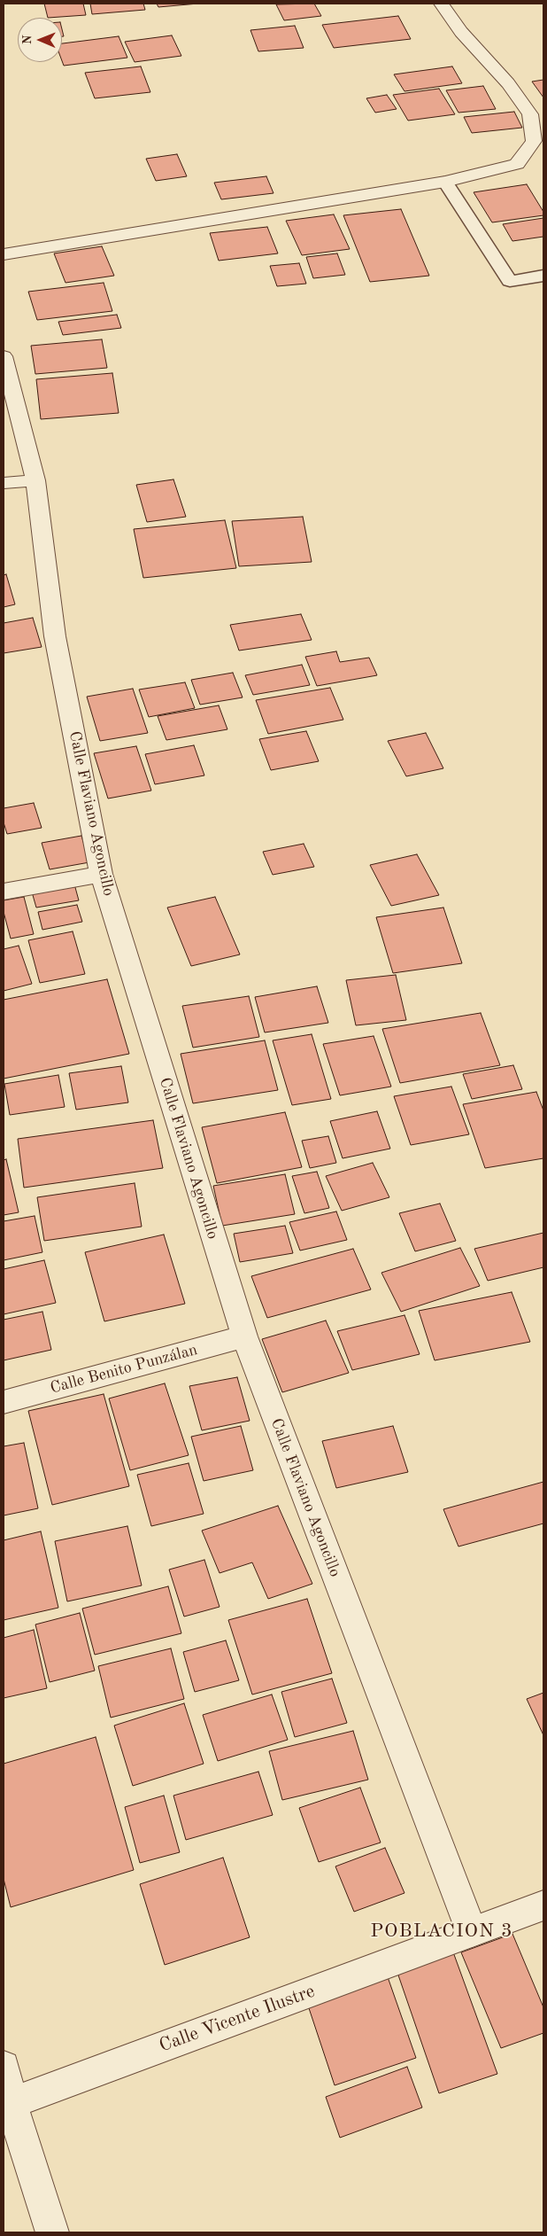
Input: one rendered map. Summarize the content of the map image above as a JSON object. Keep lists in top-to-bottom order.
{
  "streets": {
    "street": ["Calle Flaviano Agoncillo", "Calle Benito Punzálan", "Calle Vicente Ilustre"]
  },
  "crossings": [
    ["Calle Flaviano Agoncillo", "Calle Benito Punzálan"],
    ["Calle Flaviano Agoncillo", "Calle Vicente Ilustre"]
  ],
  "districts": ["POBLACION 3"],
  "north": "left"
}
